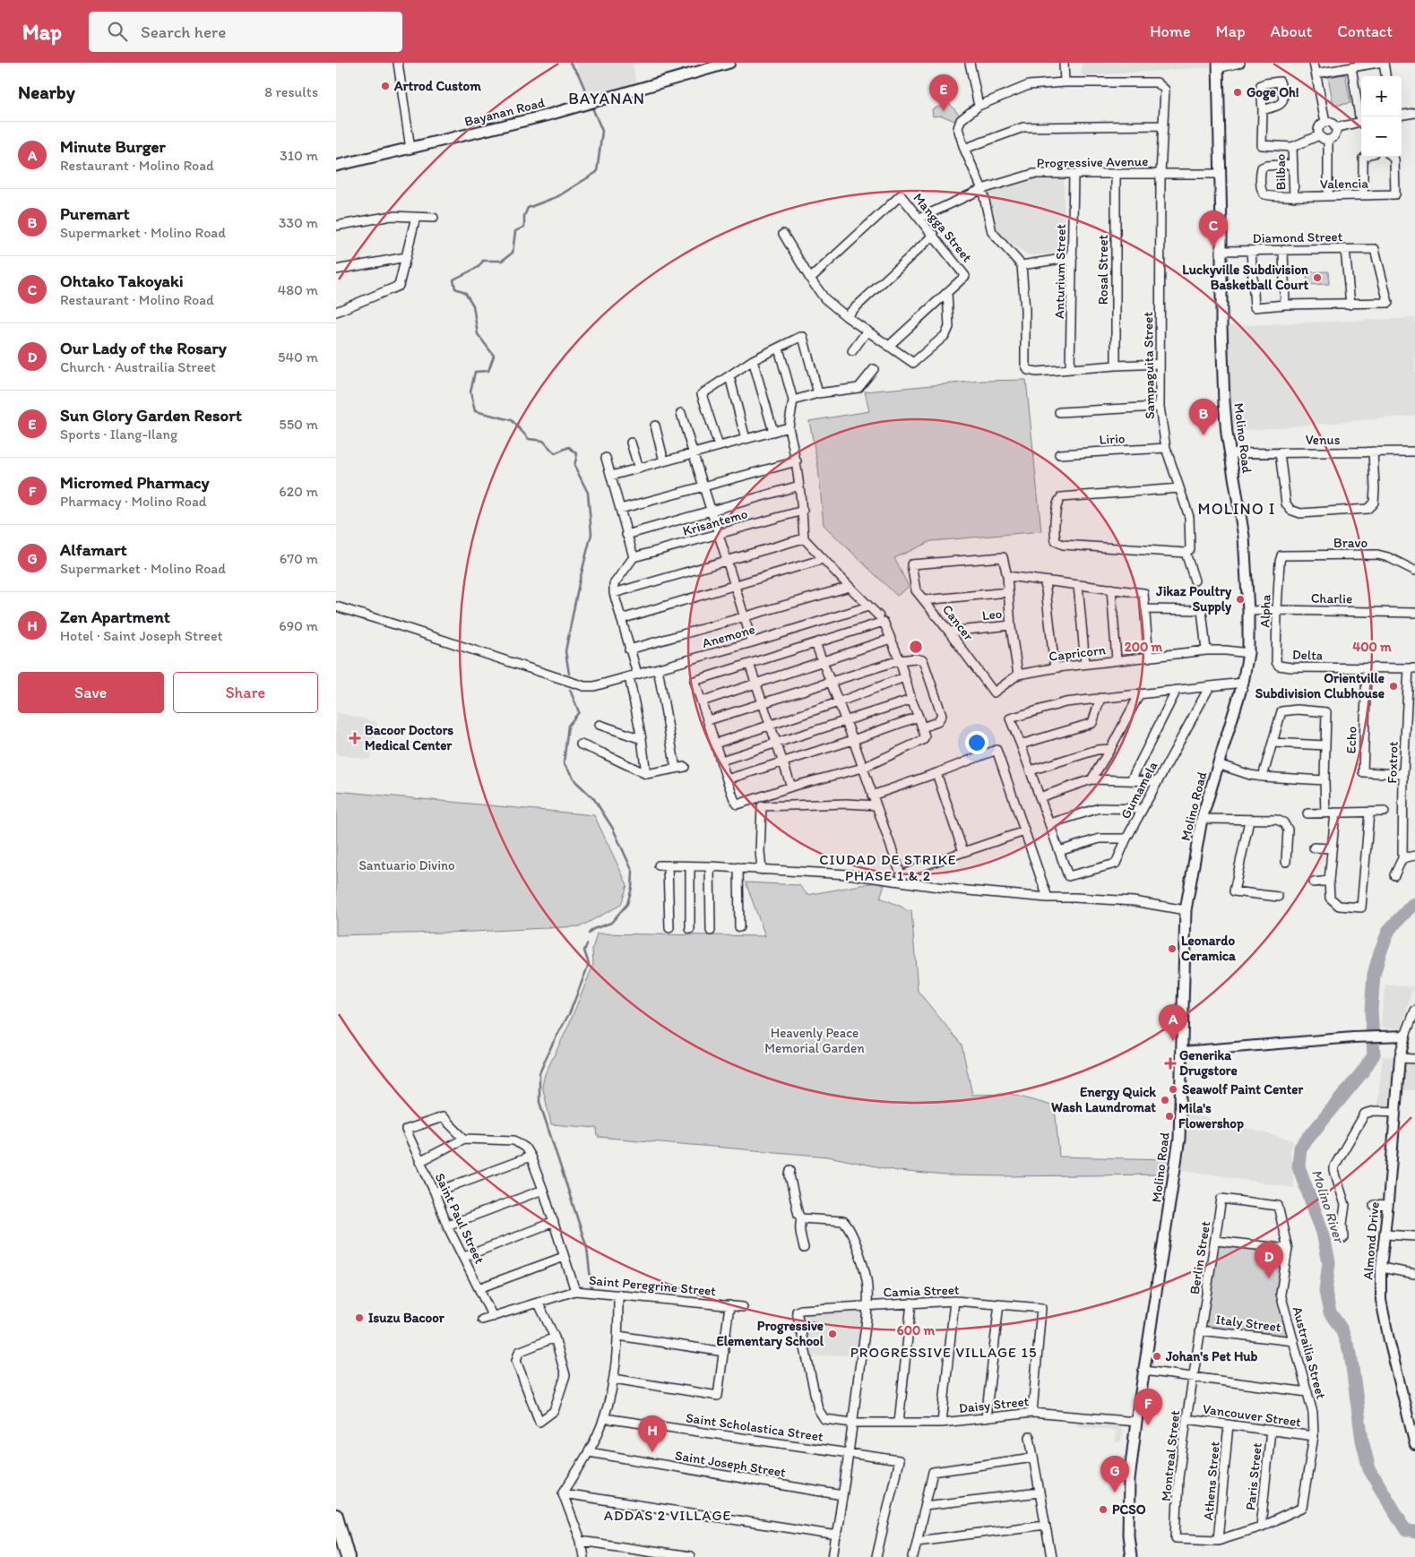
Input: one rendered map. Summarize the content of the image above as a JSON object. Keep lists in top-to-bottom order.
{
  "streets": {
    "main road": ["Bayanan Road", "Molino Road"],
    "street": [
      "Progressive Avenue",
      "Bilbao",
      "Valencia",
      "Mangga Street",
      "Diamond Street",
      "Rosal Street",
      "Anturium Street",
      "Sampaguita Street",
      "Lirio",
      "Venus",
      "Krisantemo",
      "Bravo",
      "Charlie",
      "Alpha",
      "Leo",
      "Cancer",
      "Anemone",
      "Capricorn",
      "Delta",
      "Echo",
      "Foxtrot",
      "Gumamela",
      "Saint Paul Street",
      "Almond Drive",
      "Berlin Street",
      "Saint Peregrine Street",
      "Camia Street",
      "Italy Street",
      "Austrailia Street",
      "Daisy Street",
      "Vancouver Street",
      "Saint Scholastica Street",
      "Montreal Street",
      "Saint Joseph Street",
      "Paris Street",
      "Athens Street"
    ]
  },
  "crossings": [
    ["Progressive Avenue", "Mangga Street"],
    ["Progressive Avenue", "Rosal Street"],
    ["Progressive Avenue", "Anturium Street"],
    ["Progressive Avenue", "Sampaguita Street"],
    ["Progressive Avenue", "Molino Road"],
    ["Bilbao", "Valencia"],
    ["Diamond Street", "Molino Road"],
    ["Sampaguita Street", "Lirio"],
    ["Molino Road", "Venus"],
    ["Molino Road", "Charlie"],
    ["Molino Road", "Capricorn"],
    ["Molino Road", "Daisy Street"],
    ["Bravo", "Alpha"],
    ["Charlie", "Alpha"],
    ["Alpha", "Delta"],
    ["Leo", "Cancer"],
    ["Cancer", "Capricorn"],
    ["Delta", "Echo"],
    ["Delta", "Foxtrot"],
    ["Echo", "Foxtrot"],
    ["Saint Paul Street", "Saint Peregrine Street"],
    ["Berlin Street", "Italy Street"],
    ["Berlin Street", "Austrailia Street"],
    ["Berlin Street", "Montreal Street"],
    ["Camia Street", "Daisy Street"],
    ["Camia Street", "Saint Scholastica Street"],
    ["Camia Street", "Saint Joseph Street"],
    ["Italy Street", "Austrailia Street"],
    ["Austrailia Street", "Vancouver Street"],
    ["Austrailia Street", "Paris Street"],
    ["Vancouver Street", "Montreal Street"],
    ["Vancouver Street", "Paris Street"],
    ["Vancouver Street", "Athens Street"],
    ["Montreal Street", "Athens Street"]
  ],
  "districts": [
    "BAYANAN",
    "MOLINO I",
    "CIUDAD DE STRIKE PHASE 1 & 2",
    "PROGRESSIVE VILLAGE 15",
    "ADDAS 2 VILLAGE"
  ],
  "water": ["Molino River"],
  "parks": ["Santuario Divino", "Heavenly Peace Memorial Garden"],
  "places": {
    "other": [
      "Artrod Custom",
      "Goge Oh!",
      "Luckyville Subdivision Basketball Court",
      "Jikaz Poultry Supply",
      "Orientville Subdivision Clubhouse",
      "Leonardo Ceramica",
      "Seawolf Paint Center",
      "Energy Quick Wash Laundromat",
      "Mila's Flowershop",
      "Isuzu Bacoor",
      "Progressive Elementary School",
      "Johan's Pet Hub",
      "PCSO"
    ],
    "health": ["Bacoor Doctors Medical Center", "Generika Drugstore"]
  },
  "page": {
    "header": "Map",
    "search": "Search here",
    "nav": [
      "Home",
      "Map",
      "About",
      "Contact"
    ],
    "heading": ["Nearby", "8 results"],
    "pins": [
      "E",
      "C",
      "B",
      "A",
      "D",
      "F",
      "H",
      "G"
    ],
    "map_buttons": ["+", "−"],
    "list": [
      {
        "mark": "A",
        "name": "Minute Burger",
        "note": "Restaurant · Molino Road",
        "value": "310 m"
      },
      {
        "mark": "B",
        "name": "Puremart",
        "note": "Supermarket · Molino Road",
        "value": "330 m"
      },
      {
        "mark": "C",
        "name": "Ohtako Takoyaki",
        "note": "Restaurant · Molino Road",
        "value": "480 m"
      },
      {
        "mark": "D",
        "name": "Our Lady of the Rosary",
        "note": "Church · Austrailia Street",
        "value": "540 m"
      },
      {
        "mark": "E",
        "name": "Sun Glory Garden Resort",
        "note": "Sports · Ilang-Ilang",
        "value": "550 m"
      },
      {
        "mark": "F",
        "name": "Micromed Pharmacy",
        "note": "Pharmacy · Molino Road",
        "value": "620 m"
      },
      {
        "mark": "G",
        "name": "Alfamart",
        "note": "Supermarket · Molino Road",
        "value": "670 m"
      },
      {
        "mark": "H",
        "name": "Zen Apartment",
        "note": "Hotel · Saint Joseph Street",
        "value": "690 m"
      }
    ],
    "buttons": ["Save", "Share"]
  },
  "rings": ["200 m", "400 m", "600 m"]
}
